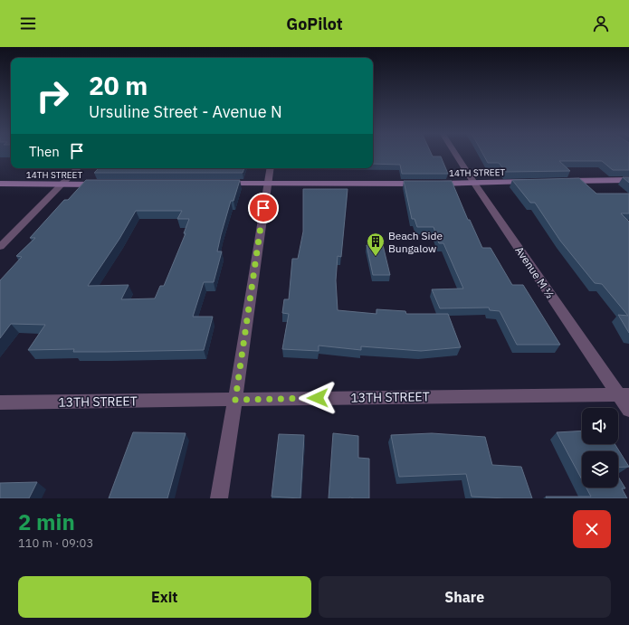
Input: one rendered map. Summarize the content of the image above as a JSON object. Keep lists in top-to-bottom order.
{
  "streets": {
    "main road": ["14TH STREET"],
    "street": ["Avenue M ½", "13TH STREET"]
  },
  "crossings": [
    ["14TH STREET", "Avenue M ½"],
    ["Avenue M ½", "13TH STREET"]
  ],
  "places": {
    "building": ["Beach Side Bungalow"]
  },
  "page": {
    "header": "GoPilot",
    "turn": ["20 m", "Ursuline Street - Avenue N"],
    "then": "Then",
    "heading": ["2 min", "110 m · 09:03"],
    "buttons": ["Exit", "Share"]
  }
}
